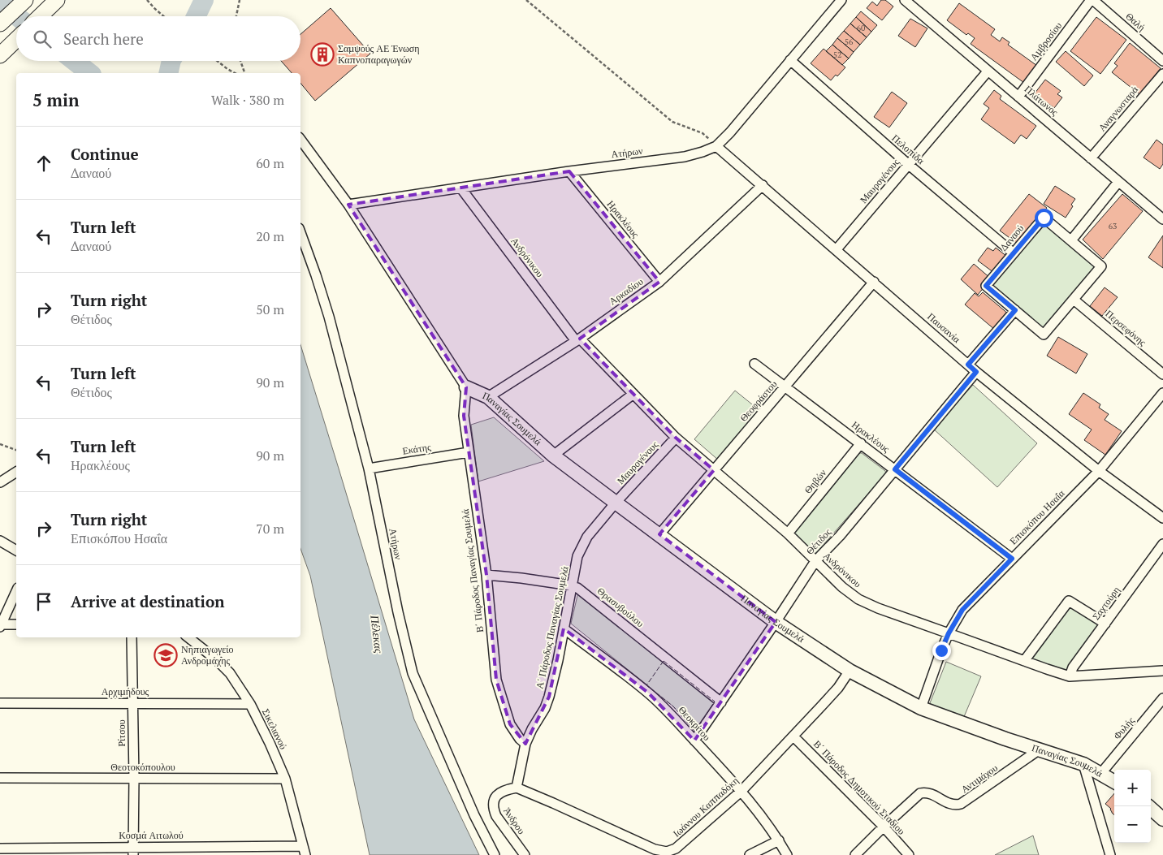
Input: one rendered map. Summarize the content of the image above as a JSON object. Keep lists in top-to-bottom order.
{
  "streets": {
    "street": [
      "Θαλή",
      "Αμβροσίου",
      "Πλάτωνος",
      "Αναγνωσταρά",
      "Πελοπίδα",
      "Ατήρων",
      "Μαυρογένους",
      "Ηρακλέους",
      "Δαναού",
      "Ανδρόνικου",
      "Αρκαδίου",
      "Παυσανία",
      "Περσεφόνης",
      "Θεοφράστου",
      "Παναγίας Σουμελά",
      "Εκάτης",
      "Θηβών",
      "Επισκόπου Ησαΐα",
      "Θέτιδος",
      "Β΄ Πάροδος Παναγίας Σουμελά",
      "Σαχτούρη",
      "Θρασυβούλου",
      "Α΄ Πάροδος Παναγίας Σουμελά",
      "Αρχιμήδους",
      "Θεοκρίτου",
      "Φυλής",
      "Σικελιανού",
      "Ρίτσου",
      "Θεοτοκόπουλου",
      "Αντιμάχου",
      "Β΄ Πάροδος Δημοτικού Σταδίου",
      "Ιωάννου Καππαδόκη",
      "Άνδρου",
      "Κοσμά Αιτωλού"
    ]
  },
  "crossings": [
    ["Θαλή", "Αμβροσίου"],
    ["Αμβροσίου", "Πλάτωνος"],
    ["Πλάτωνος", "Αναγνωσταρά"],
    ["Πλάτωνος", "Μαυρογένους"],
    ["Πελοπίδα", "Ατήρων"],
    ["Πελοπίδα", "Μαυρογένους"],
    ["Πελοπίδα", "Δαναού"],
    ["Ατήρων", "Ηρακλέους"],
    ["Ατήρων", "Ανδρόνικου"],
    ["Ατήρων", "Παυσανία"],
    ["Ατήρων", "Εκάτης"],
    ["Μαυρογένους", "Ανδρόνικου"],
    ["Μαυρογένους", "Παυσανία"],
    ["Μαυρογένους", "Παναγίας Σουμελά"],
    ["Μαυρογένους", "Α΄ Πάροδος Παναγίας Σουμελά"],
    ["Ηρακλέους", "Αρκαδίου"],
    ["Ηρακλέους", "Θεοφράστου"],
    ["Ηρακλέους", "Θηβών"],
    ["Ηρακλέους", "Επισκόπου Ησαΐα"],
    ["Ηρακλέους", "Θέτιδος"],
    ["Δαναού", "Περσεφόνης"],
    ["Ανδρόνικου", "Αρκαδίου"],
    ["Ανδρόνικου", "Θεοφράστου"],
    ["Ανδρόνικου", "Θηβών"],
    ["Ανδρόνικου", "Επισκόπου Ησαΐα"],
    ["Ανδρόνικου", "Θέτιδος"],
    ["Ανδρόνικου", "Σαχτούρη"],
    ["Αρκαδίου", "Παυσανία"],
    ["Αρκαδίου", "Παναγίας Σουμελά"],
    ["Παυσανία", "Θεοφράστου"],
    ["Παυσανία", "Επισκόπου Ησαΐα"],
    ["Παυσανία", "Θέτιδος"],
    ["Θεοφράστου", "Παναγίας Σουμελά"],
    ["Παναγίας Σουμελά", "Επισκόπου Ησαΐα"],
    ["Παναγίας Σουμελά", "Θέτιδος"],
    ["Παναγίας Σουμελά", "Β΄ Πάροδος Παναγίας Σουμελά"],
    ["Παναγίας Σουμελά", "Α΄ Πάροδος Παναγίας Σουμελά"],
    ["Παναγίας Σουμελά", "Φυλής"],
    ["Παναγίας Σουμελά", "Αντιμάχου"],
    ["Παναγίας Σουμελά", "Ιωάννου Καππαδόκη"],
    ["Εκάτης", "Β΄ Πάροδος Παναγίας Σουμελά"],
    ["Θέτιδος", "Θρασυβούλου"],
    ["Θέτιδος", "Θεοκρίτου"],
    ["Β΄ Πάροδος Παναγίας Σουμελά", "Θρασυβούλου"],
    ["Β΄ Πάροδος Παναγίας Σουμελά", "Α΄ Πάροδος Παναγίας Σουμελά"],
    ["Θρασυβούλου", "Α΄ Πάροδος Παναγίας Σουμελά"],
    ["Α΄ Πάροδος Παναγίας Σουμελά", "Θεοκρίτου"],
    ["Α΄ Πάροδος Παναγίας Σουμελά", "Ιωάννου Καππαδόκη"],
    ["Α΄ Πάροδος Παναγίας Σουμελά", "Άνδρου"],
    ["Αρχιμήδους", "Σικελιανού"],
    ["Αρχιμήδους", "Ρίτσου"],
    ["Θεοκρίτου", "Ιωάννου Καππαδόκη"],
    ["Σικελιανού", "Θεοτοκόπουλου"],
    ["Σικελιανού", "Κοσμά Αιτωλού"],
    ["Ρίτσου", "Θεοτοκόπουλου"],
    ["Ρίτσου", "Κοσμά Αιτωλού"],
    ["Αντιμάχου", "Β΄ Πάροδος Δημοτικού Σταδίου"],
    ["Β΄ Πάροδος Δημοτικού Σταδίου", "Ιωάννου Καππαδόκη"],
    ["Ιωάννου Καππαδόκη", "Άνδρου"]
  ],
  "water": ["Πέλεκας"],
  "places": {
    "building": ["Σαμψούς ΑΕ Ένωση Καπνοπαραγωγών"],
    "school or university": ["Νηπιαγωγείο Ανδρομάχης"]
  },
  "house_numbers": [
    "60",
    "56",
    "52",
    "63"
  ],
  "page": {
    "search": "Search here",
    "heading": ["5 min", "Walk · 380 m"],
    "list": [
      ["Continue", "Δαναού", "60 m"],
      ["Turn left", "Δαναού", "20 m"],
      ["Turn right", "Θέτιδος", "50 m"],
      ["Turn left", "Θέτιδος", "90 m"],
      ["Turn left", "Ηρακλέους", "90 m"],
      ["Turn right", "Επισκόπου Ησαΐα", "70 m"],
      "Arrive at destination"
    ],
    "map_buttons": ["+", "−"]
  }
}
